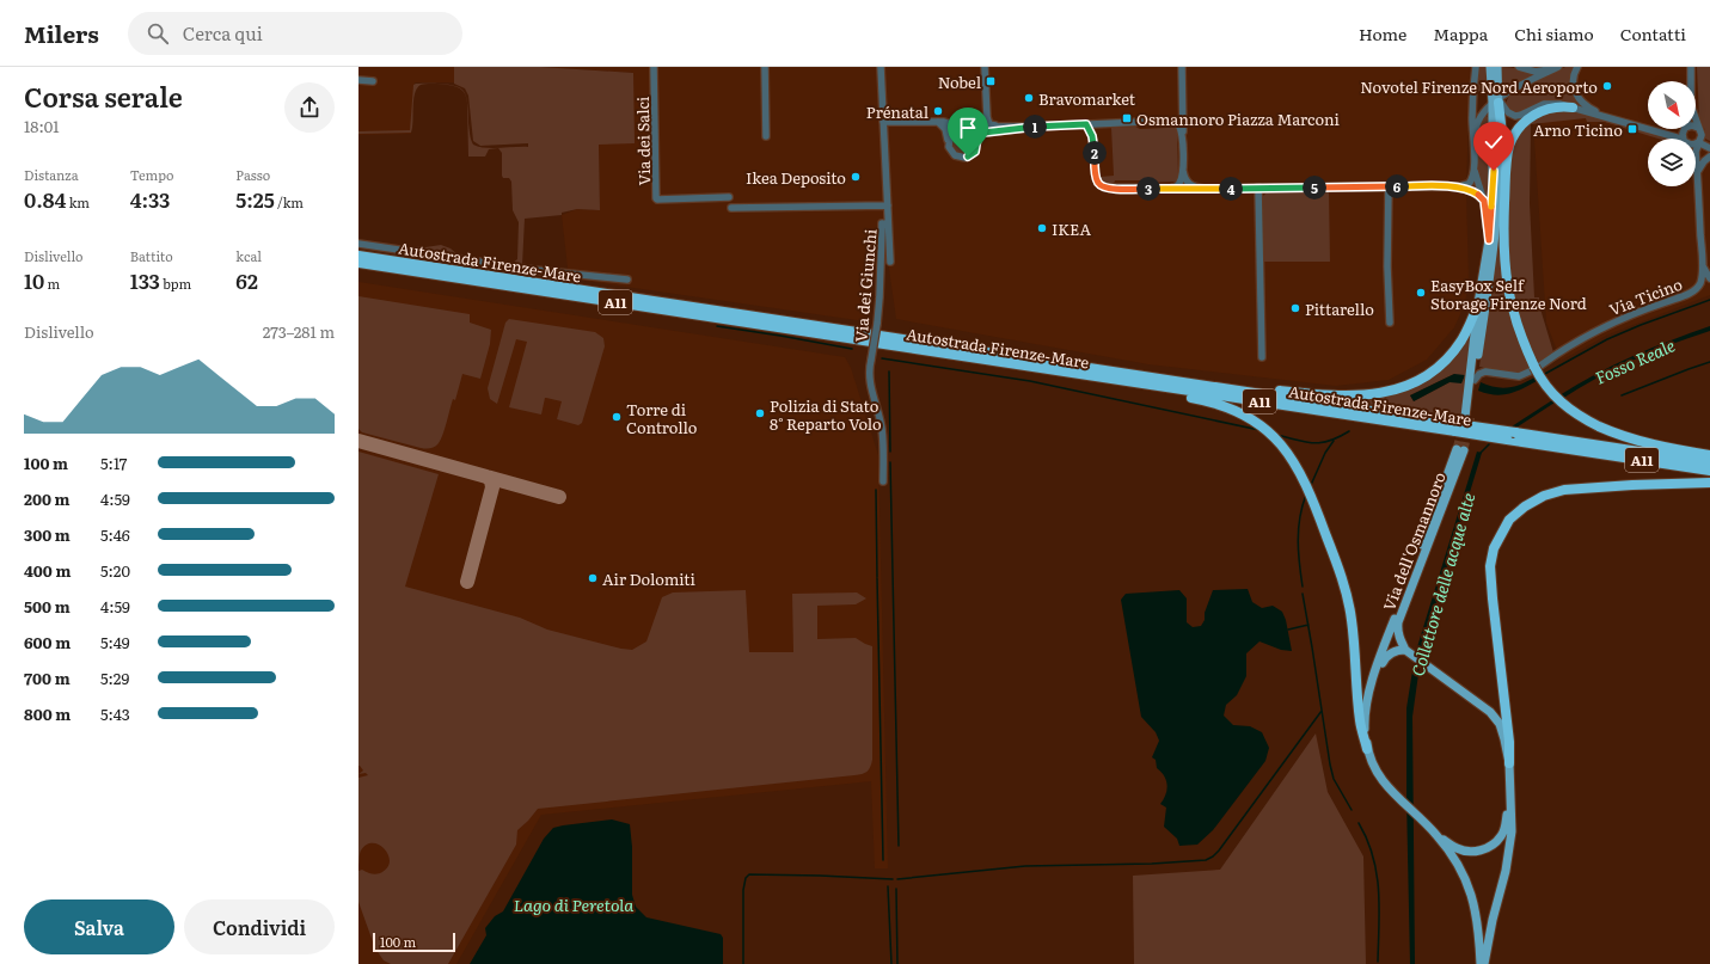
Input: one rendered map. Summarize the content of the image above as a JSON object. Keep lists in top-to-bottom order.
{
  "streets": {
    "highway": ["Autostrada Firenze-Mare", "A11"],
    "main road": ["Via dell'Osmannoro"],
    "street": ["Via dei Salci", "Via dei Giunchi", "Via Ticino"]
  },
  "water": ["Fosso Reale", "Collettore delle acque alte", "Lago di Peretola"],
  "places": {
    "transit": ["Nobel", "Osmannoro Piazza Marconi", "Arno Ticino"],
    "other": [
      "Novotel Firenze Nord Aeroporto",
      "Bravomarket",
      "Prénatal",
      "Ikea Deposito",
      "IKEA",
      "EasyBox Self Storage Firenze Nord",
      "Pittarello",
      "Polizia di Stato 8° Reparto Volo",
      "Torre di Controllo",
      "Air Dolomiti"
    ]
  },
  "scale_bar": "100 m",
  "north": "bottom right",
  "page": {
    "header": "Milers",
    "search": "Cerca qui",
    "nav": [
      "Home",
      "Mappa",
      "Chi siamo",
      "Contatti"
    ],
    "heading": ["Corsa serale", "18:01"],
    "pins": [
      "1",
      "2",
      "6",
      "5",
      "3",
      "4"
    ],
    "stats": [
      ["Distanza", "0.84 km"],
      ["Tempo", "4:33"],
      ["Passo", "5:25 /km"],
      ["Dislivello", "10 m"],
      ["Battito", "133 bpm"],
      ["kcal", "62"]
    ],
    "chart": ["Dislivello", "273–281 m"],
    "list": [
      {
        "name": "100 m",
        "note": "5:17"
      },
      {
        "name": "200 m",
        "note": "4:59"
      },
      {
        "name": "300 m",
        "note": "5:46"
      },
      {
        "name": "400 m",
        "note": "5:20"
      },
      {
        "name": "500 m",
        "note": "4:59"
      },
      {
        "name": "600 m",
        "note": "5:49"
      },
      {
        "name": "700 m",
        "note": "5:29"
      },
      {
        "name": "800 m",
        "note": "5:43"
      }
    ],
    "buttons": ["Salva", "Condividi"],
    "scale": "100 m"
  }
}
